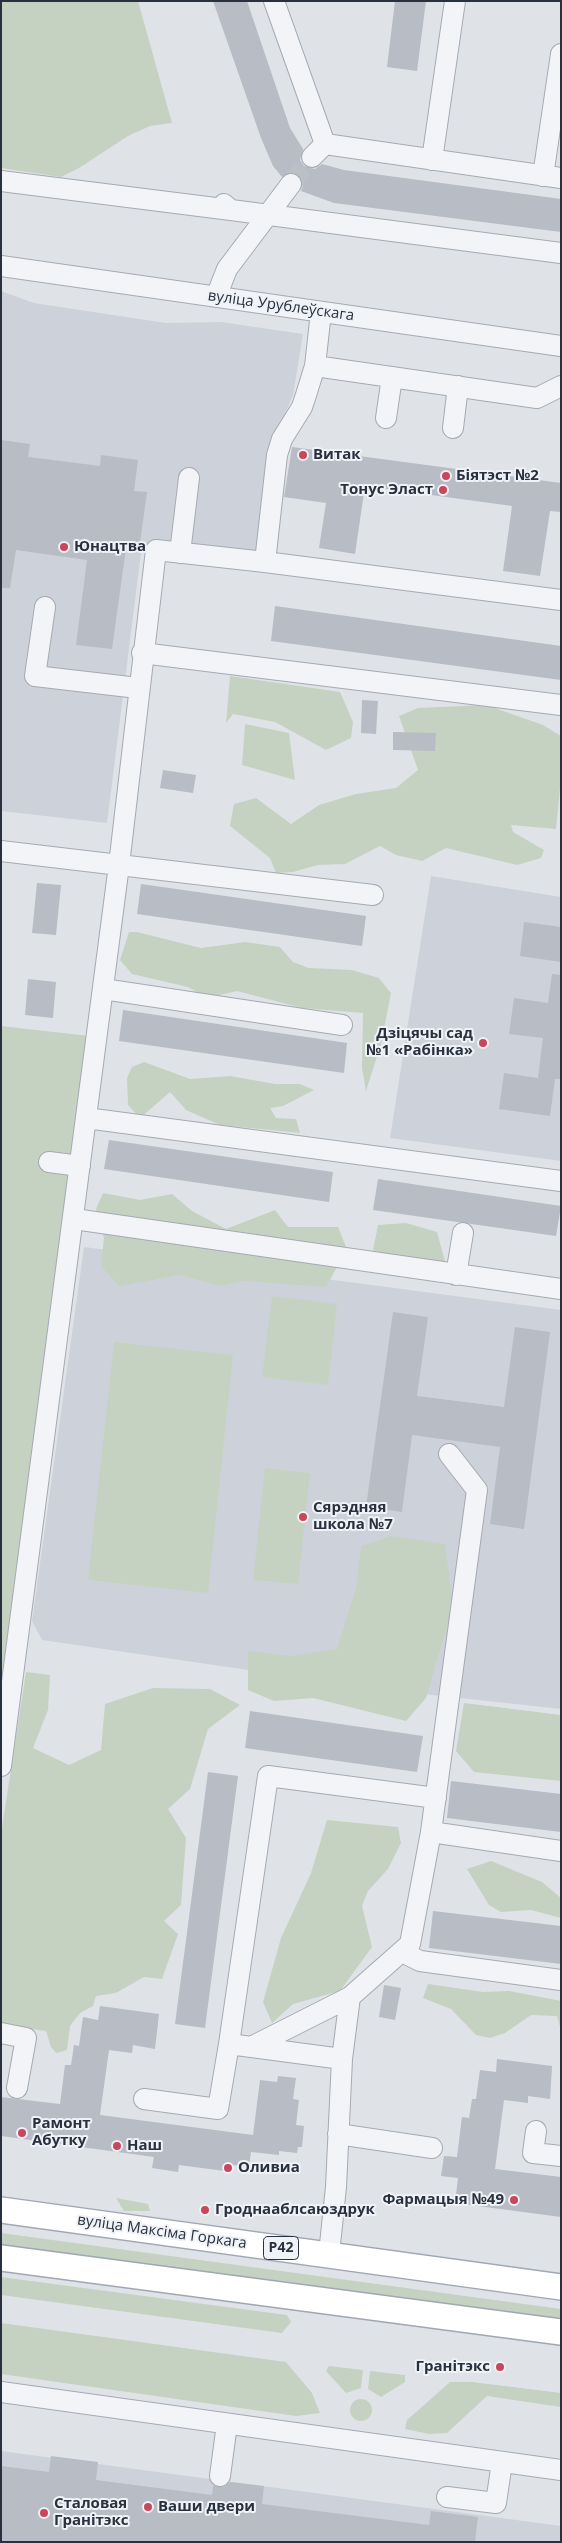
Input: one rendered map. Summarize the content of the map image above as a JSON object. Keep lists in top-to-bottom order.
{
  "streets": {
    "main road": ["вуліца Максіма Горкага", "Р42"],
    "street": ["вуліца Урублеўскага"]
  },
  "places": [
    "Витак",
    "Біятэст №2",
    "Тонус Эласт",
    "Юнацтва",
    "Дзіцячы сад №1 «Рабінка»",
    "Сярэдняя школа №7",
    "Рамонт Абутку",
    "Наш",
    "Оливиа",
    "Фармацыя №49",
    "Гроднааблсаюздрук",
    "Гранітэкс",
    "Ваши двери",
    "Сталовая Гранітэкс"
  ]
}
